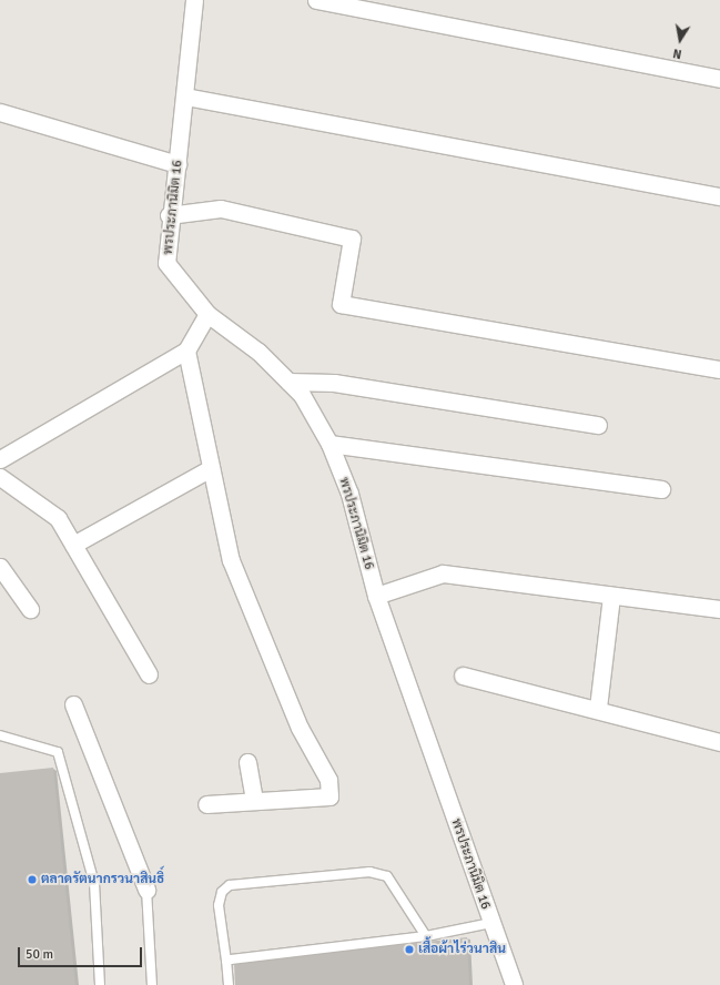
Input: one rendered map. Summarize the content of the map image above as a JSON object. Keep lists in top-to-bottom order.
{
  "streets": {
    "street": ["พรประภานิมิต 16"]
  },
  "places": ["ตลาดรัตนากรวนาสินธิ์", "เสื้อผ้าไร่วนาสิน"],
  "scale_bar": "50 m",
  "north": "bottom"
}
